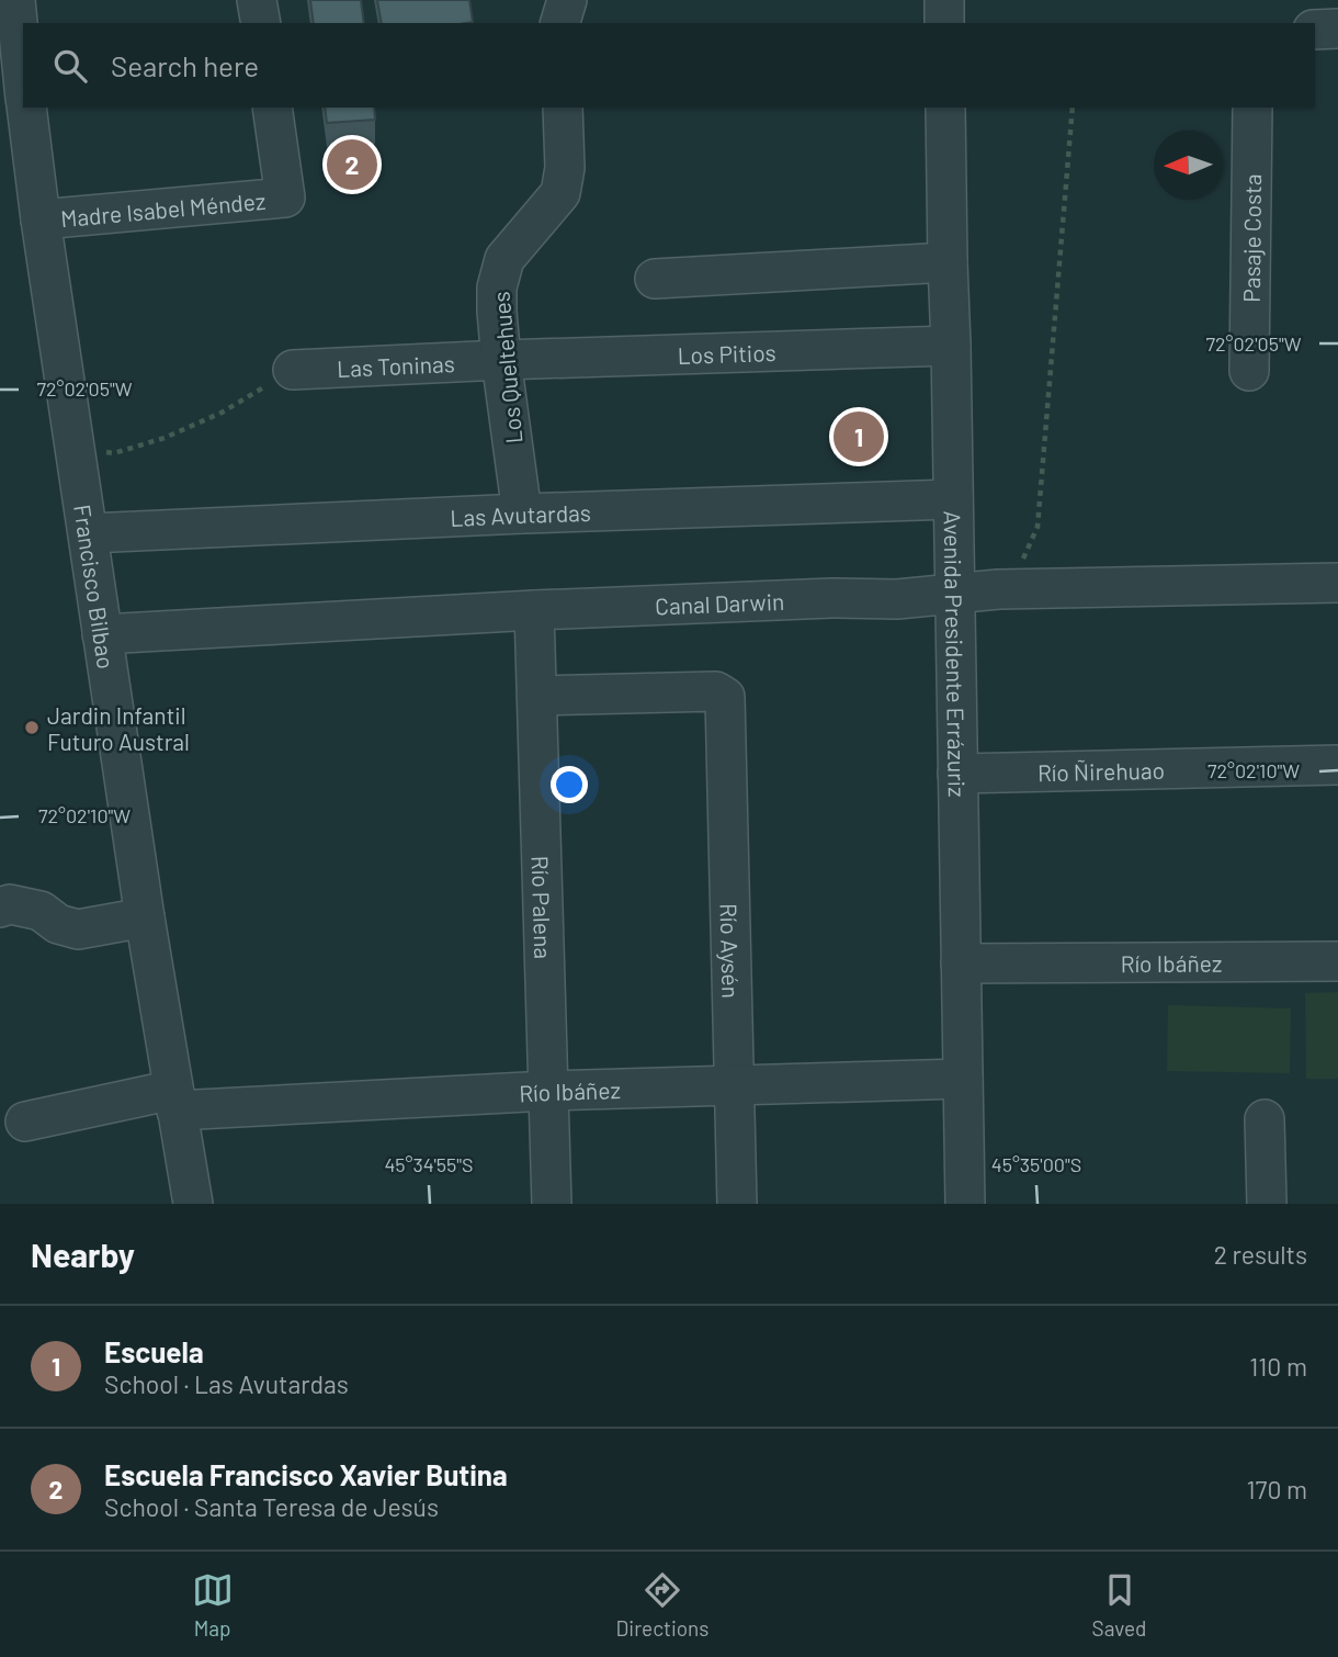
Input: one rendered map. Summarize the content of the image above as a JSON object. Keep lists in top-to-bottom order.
{
  "streets": {
    "street": [
      "Madre Isabel Méndez",
      "Pasaje Costa",
      "Los Pitios",
      "Las Toninas",
      "Los Queltehues",
      "Las Avutardas",
      "Francisco Bilbao",
      "Canal Darwin",
      "Avenida Presidente Errázuriz",
      "Río Ñirehuao",
      "Río Palena",
      "Río Aysén",
      "Río Ibáñez"
    ]
  },
  "crossings": [
    ["Madre Isabel Méndez", "Francisco Bilbao"],
    ["Los Pitios", "Las Toninas"],
    ["Los Pitios", "Los Queltehues"],
    ["Los Pitios", "Avenida Presidente Errázuriz"],
    ["Las Toninas", "Los Queltehues"],
    ["Los Queltehues", "Las Avutardas"],
    ["Las Avutardas", "Francisco Bilbao"],
    ["Las Avutardas", "Avenida Presidente Errázuriz"],
    ["Francisco Bilbao", "Canal Darwin"],
    ["Francisco Bilbao", "Río Ibáñez"],
    ["Canal Darwin", "Avenida Presidente Errázuriz"],
    ["Canal Darwin", "Río Palena"],
    ["Avenida Presidente Errázuriz", "Río Ñirehuao"],
    ["Avenida Presidente Errázuriz", "Río Ibáñez"],
    ["Río Palena", "Río Aysén"],
    ["Río Palena", "Río Ibáñez"],
    ["Río Aysén", "Río Ibáñez"]
  ],
  "places": ["Jardin Infantil Futuro Austral"],
  "north": "left",
  "page": {
    "search": "Search here",
    "pins": ["2", "1"],
    "heading": ["Nearby", "2 results"],
    "list": [
      {
        "mark": "1",
        "name": "Escuela",
        "note": "School · Las Avutardas",
        "value": "110 m"
      },
      {
        "mark": "2",
        "name": "Escuela Francisco Xavier Butina",
        "note": "School · Santa Teresa de Jesús",
        "value": "170 m"
      }
    ],
    "nav": ["Map", "Directions", "Saved"]
  },
  "coordinates": [
    "72°02'05\"W",
    "72°02'10\"W",
    "45°34'55\"S",
    "45°35'00\"S"
  ]
}
